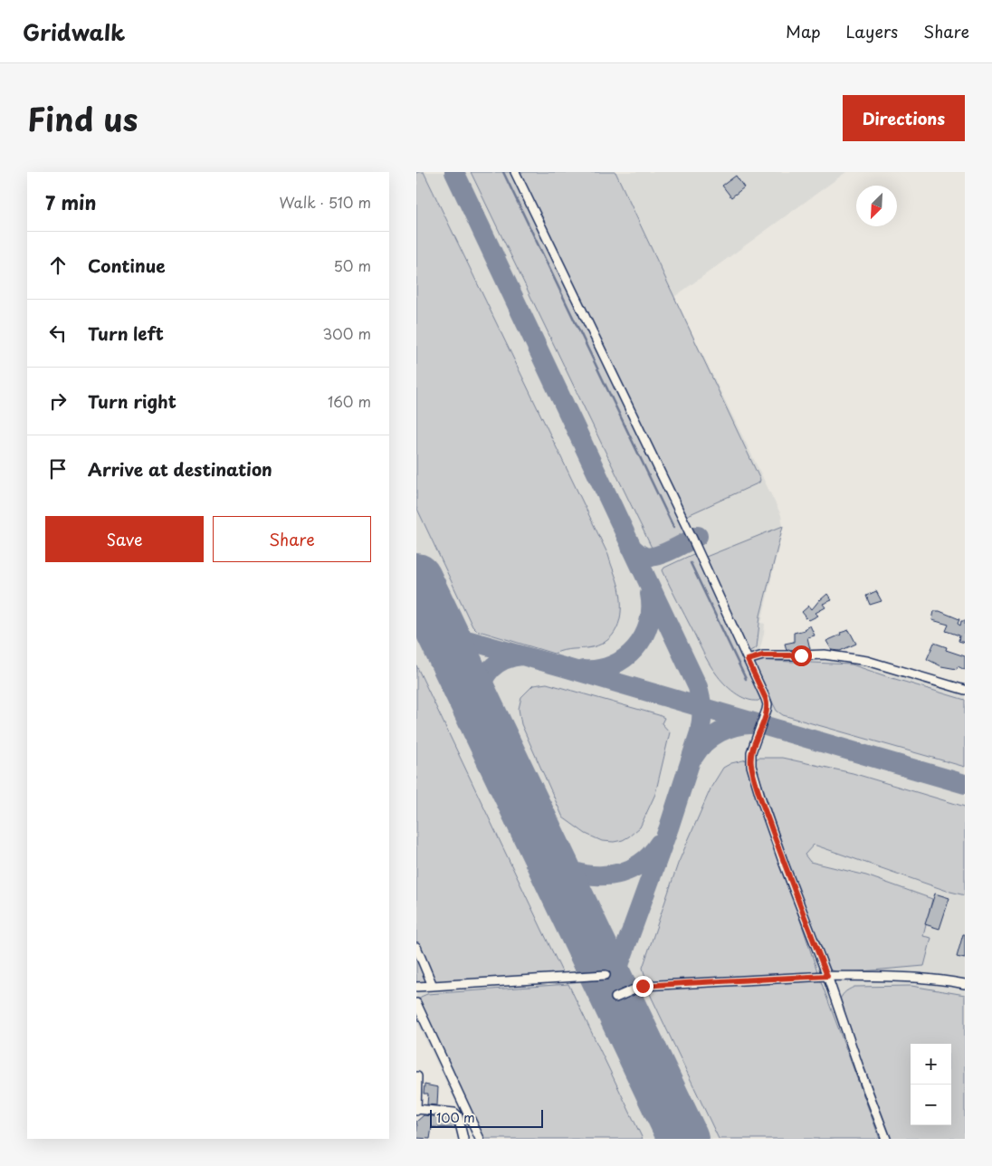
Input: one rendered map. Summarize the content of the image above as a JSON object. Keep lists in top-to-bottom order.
{
  "scale_bar": "100 m",
  "north": "bottom left",
  "page": {
    "header": "Gridwalk",
    "nav": ["Map", "Layers", "Share"],
    "title": "Find us",
    "buttons": [
      "Directions",
      ["Save", "Share"]
    ],
    "heading": ["7 min", "Walk · 510 m"],
    "list": [
      ["Continue", "50 m"],
      ["Turn left", "300 m"],
      ["Turn right", "160 m"],
      "Arrive at destination"
    ],
    "map_buttons": ["+", "−"],
    "scale": "100 m"
  }
}
